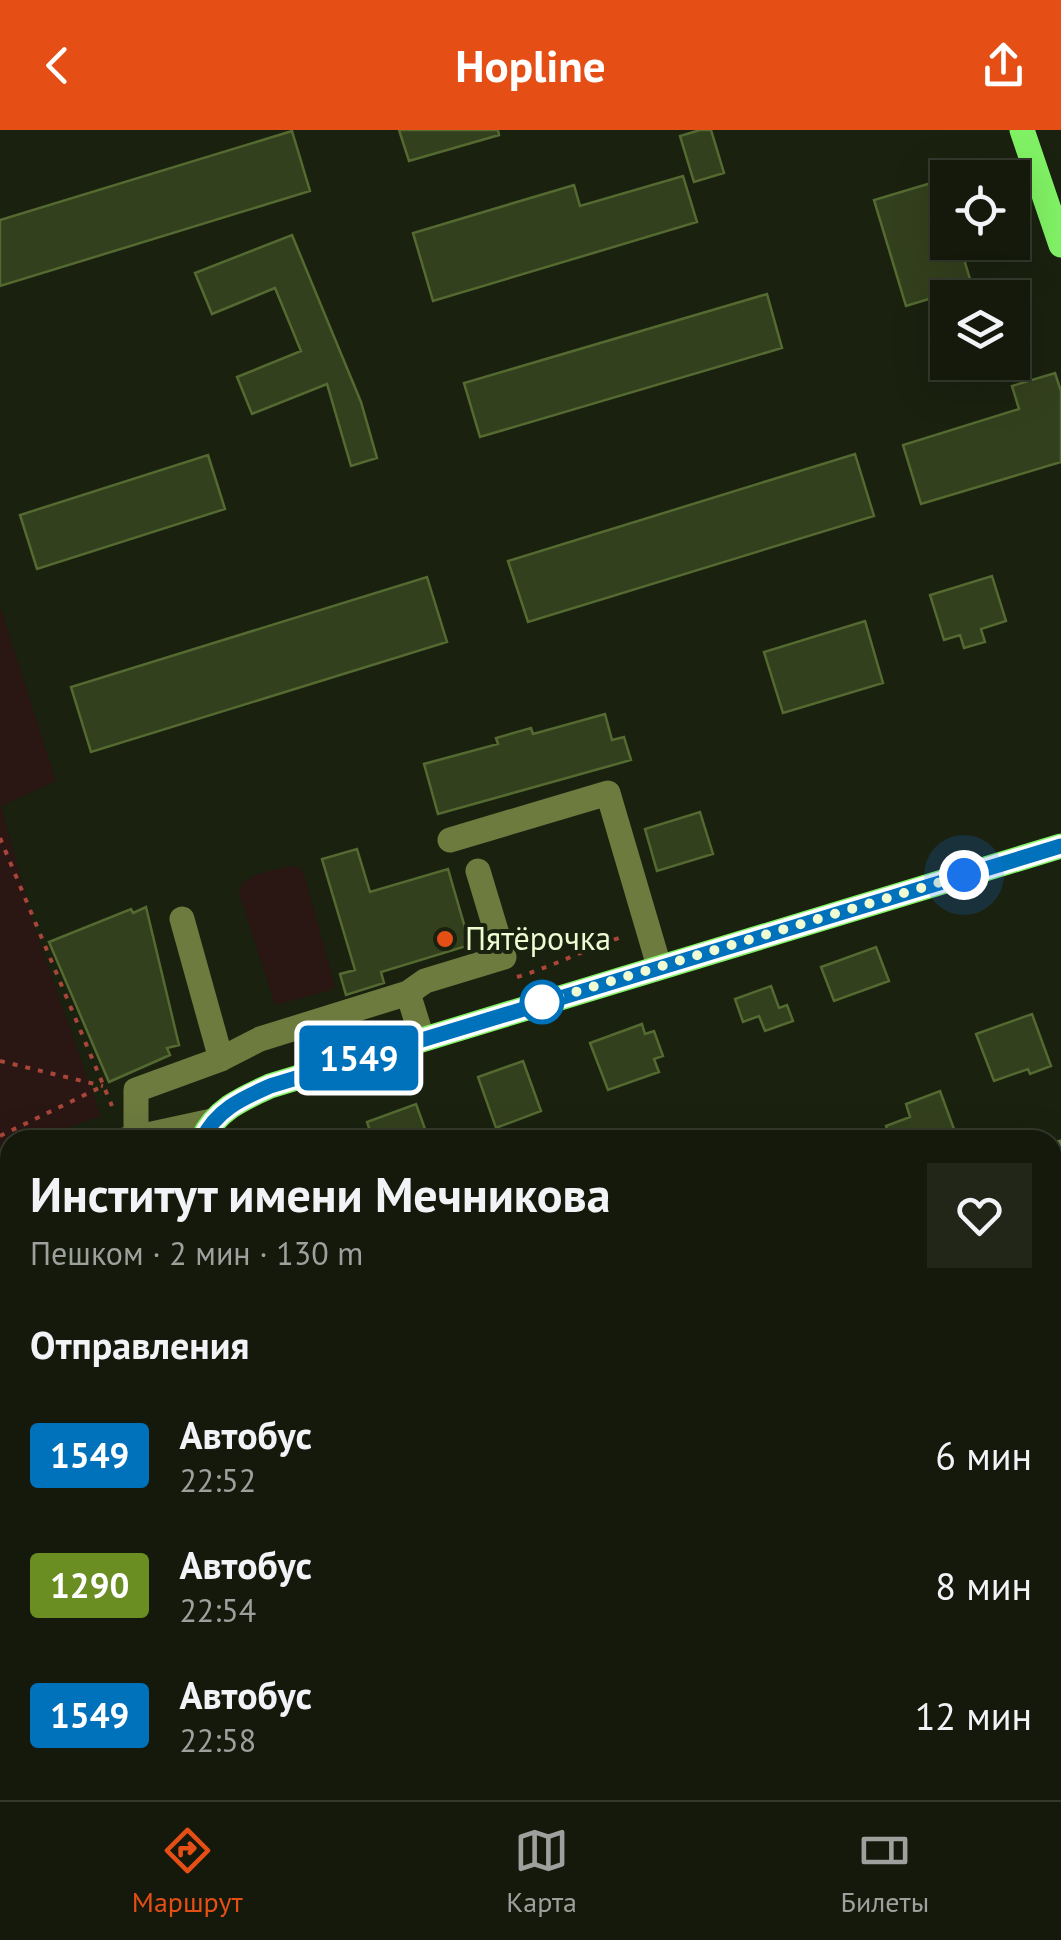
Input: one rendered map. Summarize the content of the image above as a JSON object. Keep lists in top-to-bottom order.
{
  "places": ["Пятёрочка"],
  "lines": ["bus line 1549"],
  "page": {
    "header": "Hopline",
    "on_map": "1549",
    "heading": [
      ["Институт имени Мечникова", "Пешком · 2 мин · 130 m"],
      "Отправления"
    ],
    "list": [
      {
        "mark": "1549",
        "name": "Автобус",
        "note": "22:52",
        "value": "6 мин"
      },
      {
        "mark": "1290",
        "name": "Автобус",
        "note": "22:54",
        "value": "8 мин"
      },
      {
        "mark": "1549",
        "name": "Автобус",
        "note": "22:58",
        "value": "12 мин"
      }
    ],
    "tabs": ["Маршрут", "Карта", "Билеты"]
  }
}
